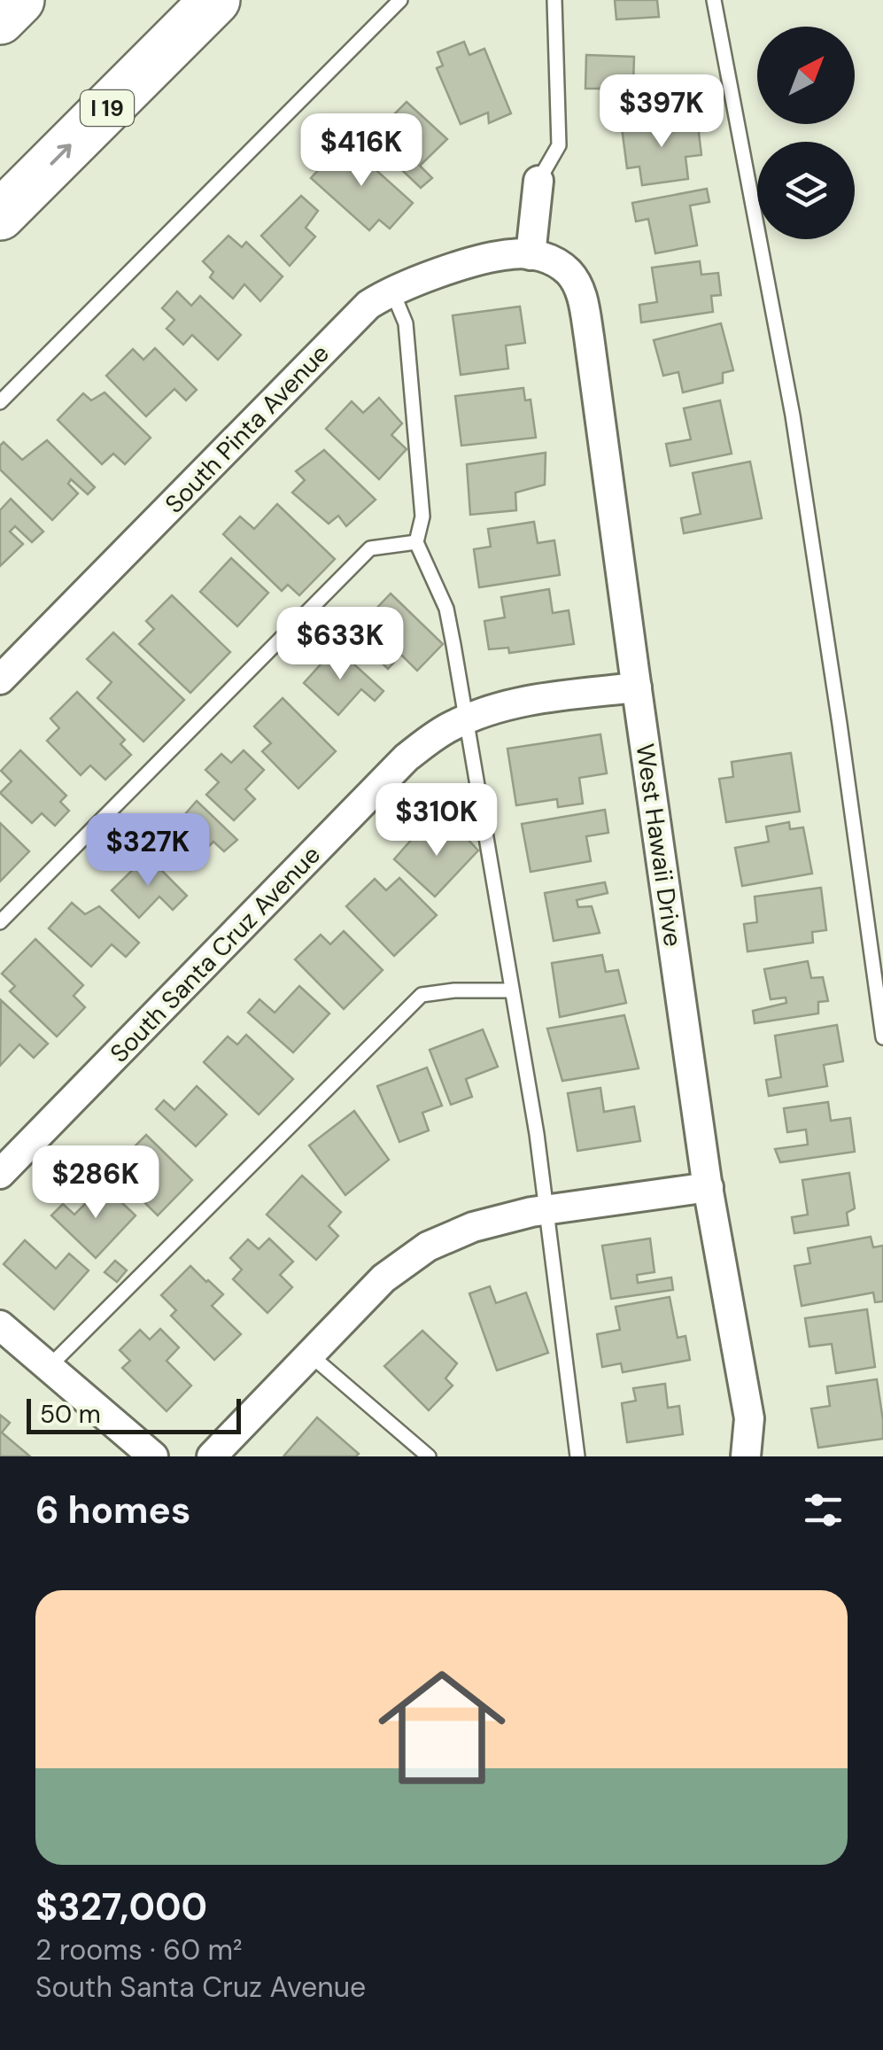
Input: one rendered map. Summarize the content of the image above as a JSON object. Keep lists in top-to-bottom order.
{
  "streets": {
    "highway": ["I 19"],
    "street": ["South Pinta Avenue", "West Hawaii Drive", "South Santa Cruz Avenue"]
  },
  "crossings": [
    ["South Pinta Avenue", "West Hawaii Drive"],
    ["West Hawaii Drive", "South Santa Cruz Avenue"]
  ],
  "scale_bar": "50 m",
  "north": "top right",
  "page": {
    "price": [
      "$397K",
      "$416K",
      "$633K",
      "$310K",
      "$327K",
      "$286K"
    ],
    "scale": "50 m",
    "heading": "6 homes",
    "list": [
      {
        "name": "$327,000",
        "note": "2 rooms · 60 m² · South Santa Cruz Avenue"
      }
    ]
  }
}
